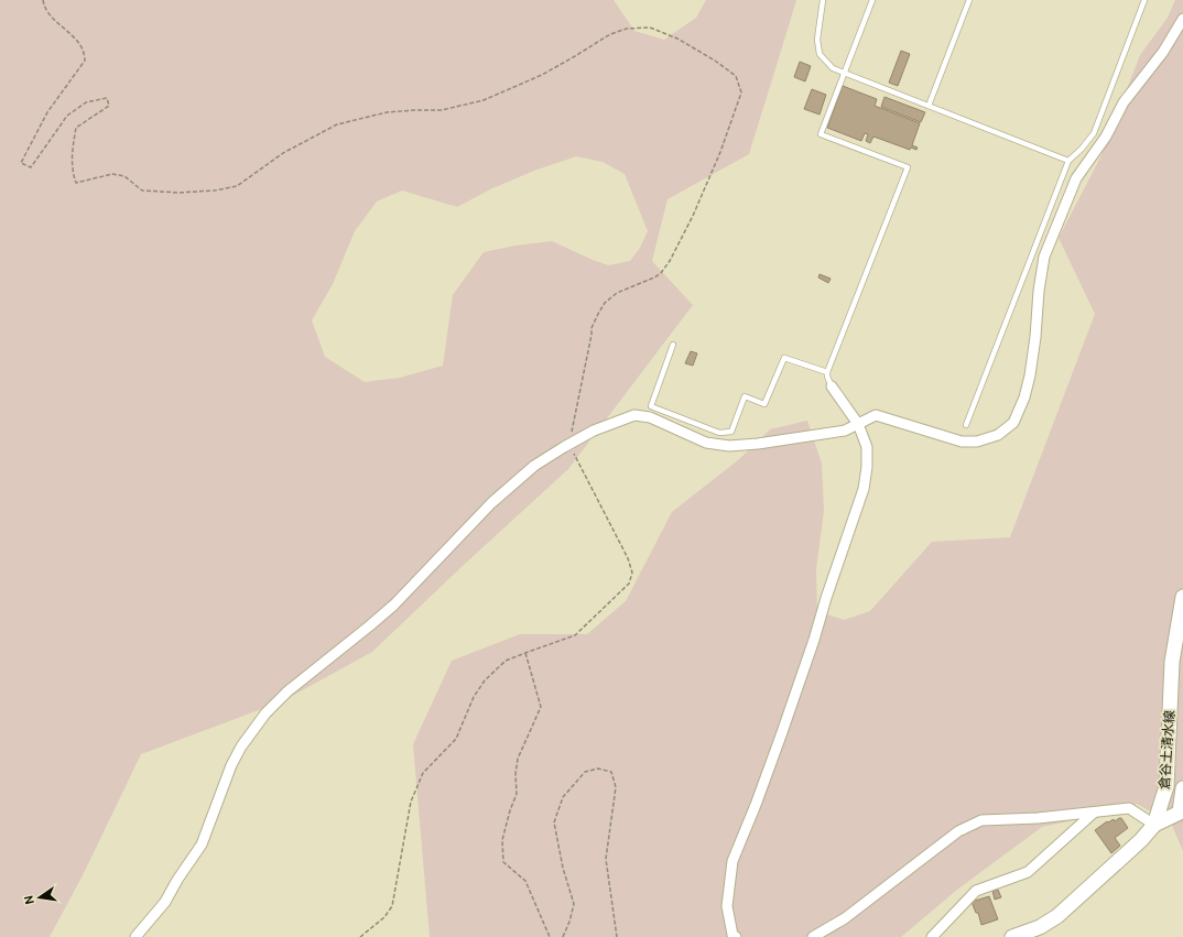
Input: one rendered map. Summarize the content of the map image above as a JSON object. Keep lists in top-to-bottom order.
{
  "streets": {
    "main road": ["倉谷土清水線"]
  },
  "north": "left"
}
